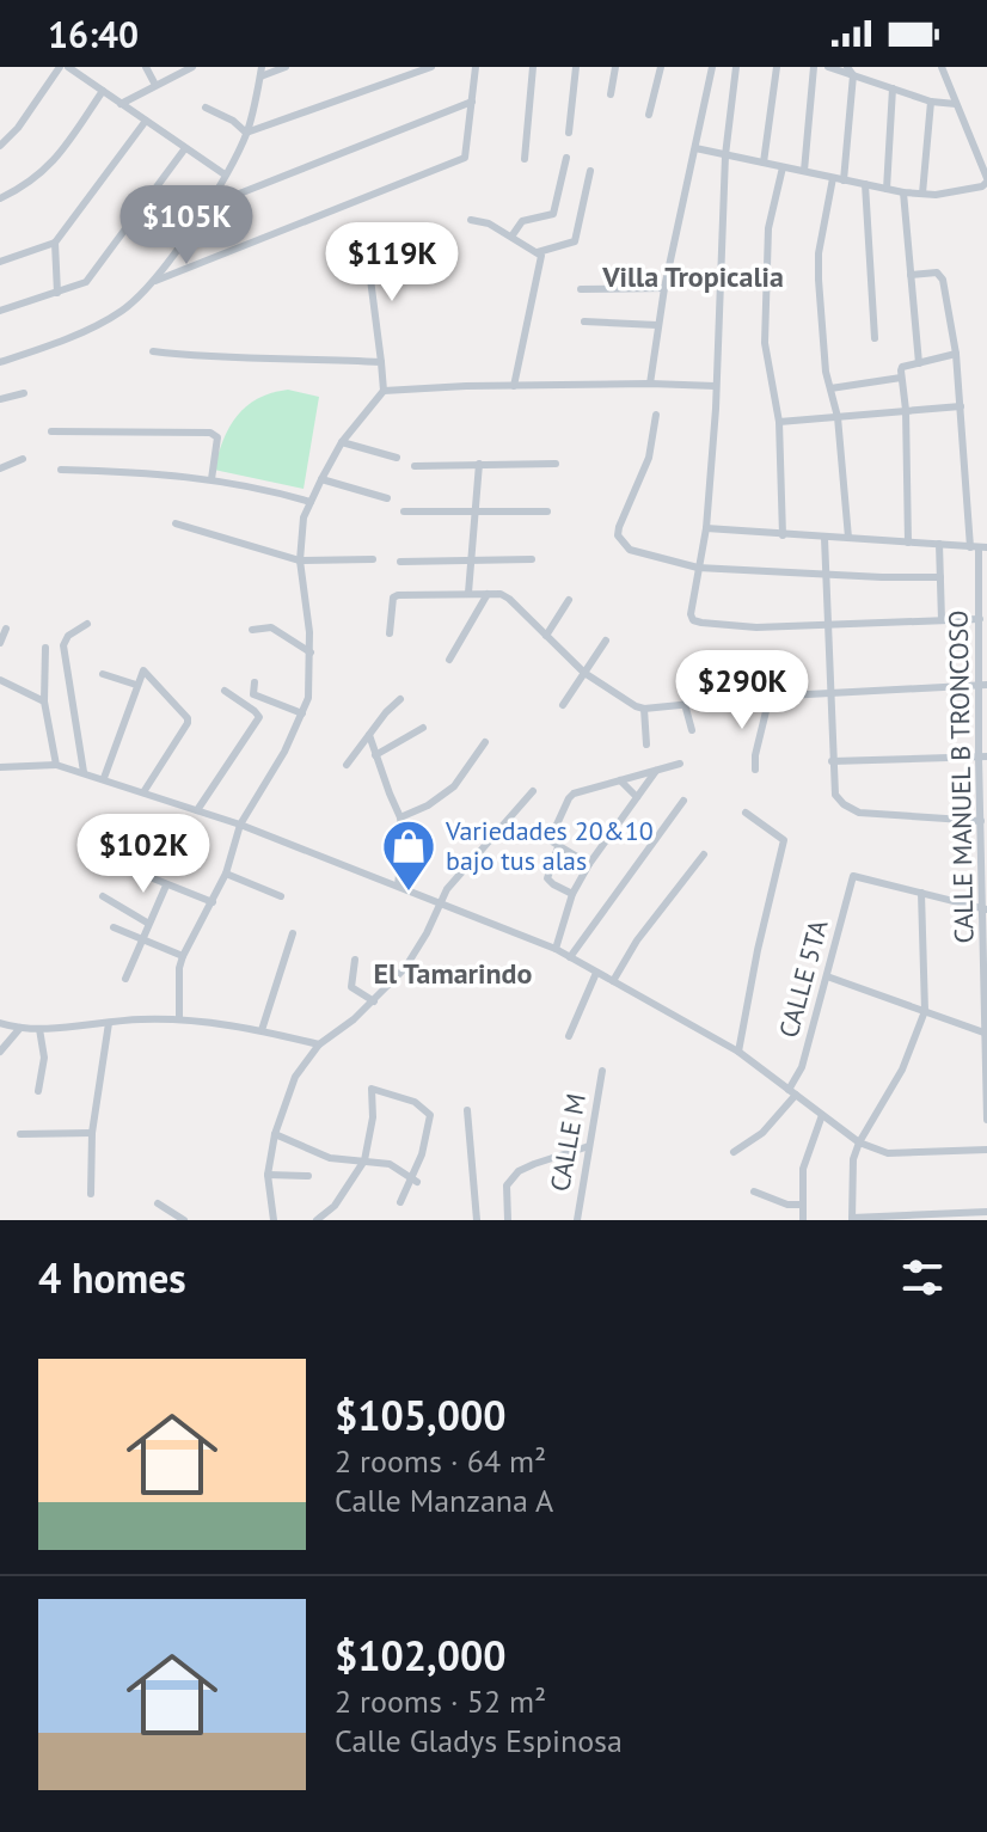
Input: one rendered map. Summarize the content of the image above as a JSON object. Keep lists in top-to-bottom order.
{
  "streets": {
    "street": ["CALLE MANUEL B TRONCOSO", "CALLE 5TA", "CALLE M"]
  },
  "districts": ["Villa Tropicalia", "El Tamarindo"],
  "places": {
    "shop": ["Variedades 20&10 bajo tus alas"]
  },
  "page": {
    "status": "16:40",
    "price": [
      "$105K",
      "$119K",
      "$290K",
      "$102K"
    ],
    "heading": "4 homes",
    "list": [
      {
        "name": "$105,000",
        "note": "2 rooms · 64 m² · Calle Manzana A"
      },
      {
        "name": "$102,000",
        "note": "2 rooms · 52 m² · Calle Gladys Espinosa"
      }
    ]
  }
}
